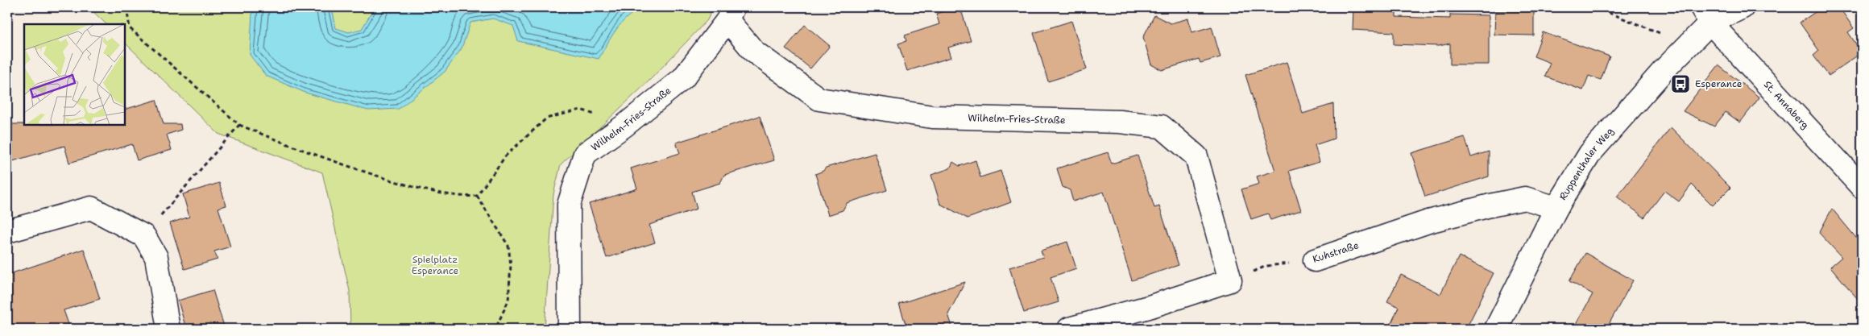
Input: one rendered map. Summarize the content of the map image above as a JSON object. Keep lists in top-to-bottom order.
{
  "streets": {
    "street": [
      "St. Annaberg",
      "Wilhelm-Fries-Straße",
      "Ruppenthaler Weg",
      "Kuhstraße"
    ]
  },
  "crossings": [
    ["St. Annaberg", "Ruppenthaler Weg"],
    ["Wilhelm-Fries-Straße", "Kuhstraße"],
    ["Ruppenthaler Weg", "Kuhstraße"]
  ],
  "parks": ["Spielplatz Esperance"],
  "places": {
    "bus stop": ["Esperance"]
  }
}
